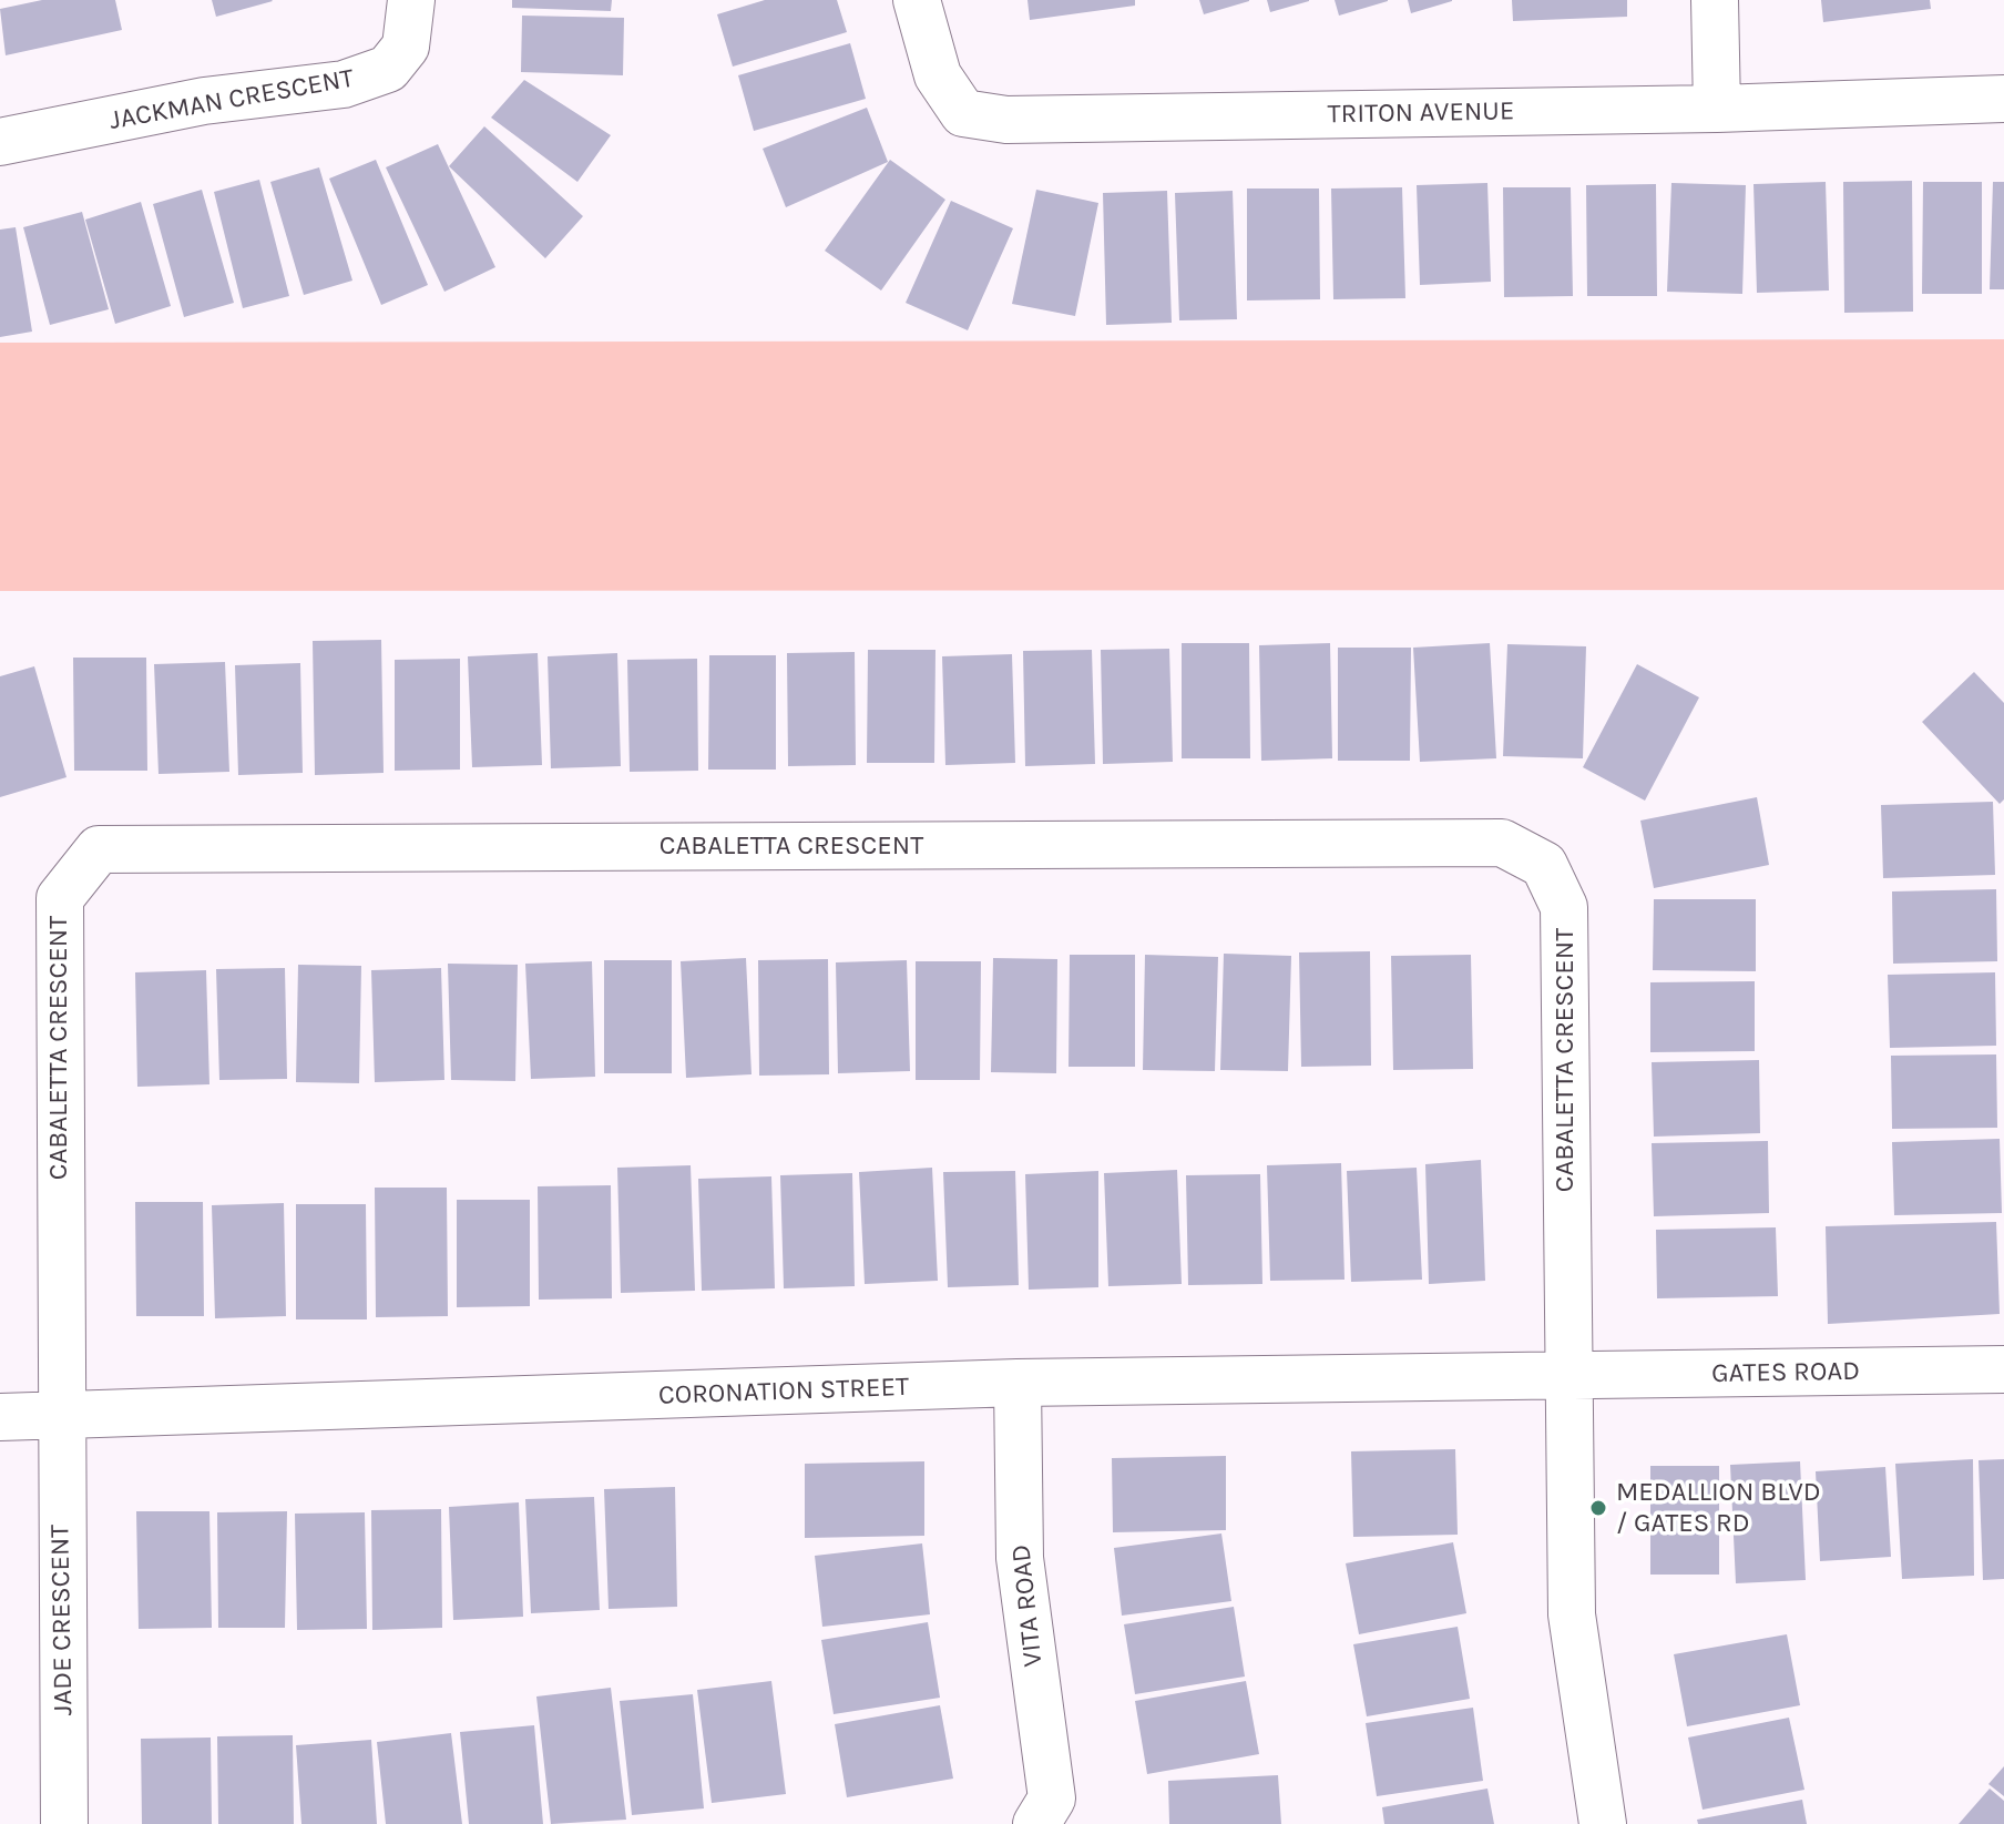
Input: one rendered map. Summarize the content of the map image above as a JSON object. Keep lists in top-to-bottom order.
{
  "streets": {
    "street": [
      "JACKMAN CRESCENT",
      "TRITON AVENUE",
      "CABALETTA CRESCENT",
      "GATES ROAD",
      "CORONATION STREET",
      "VITA ROAD",
      "JADE CRESCENT"
    ]
  },
  "crossings": [
    ["CABALETTA CRESCENT", "GATES ROAD"],
    ["CABALETTA CRESCENT", "CORONATION STREET"],
    ["CABALETTA CRESCENT", "JADE CRESCENT"],
    ["GATES ROAD", "CORONATION STREET"],
    ["CORONATION STREET", "VITA ROAD"],
    ["CORONATION STREET", "JADE CRESCENT"]
  ],
  "places": ["MEDALLION BLVD / GATES RD"]
}
